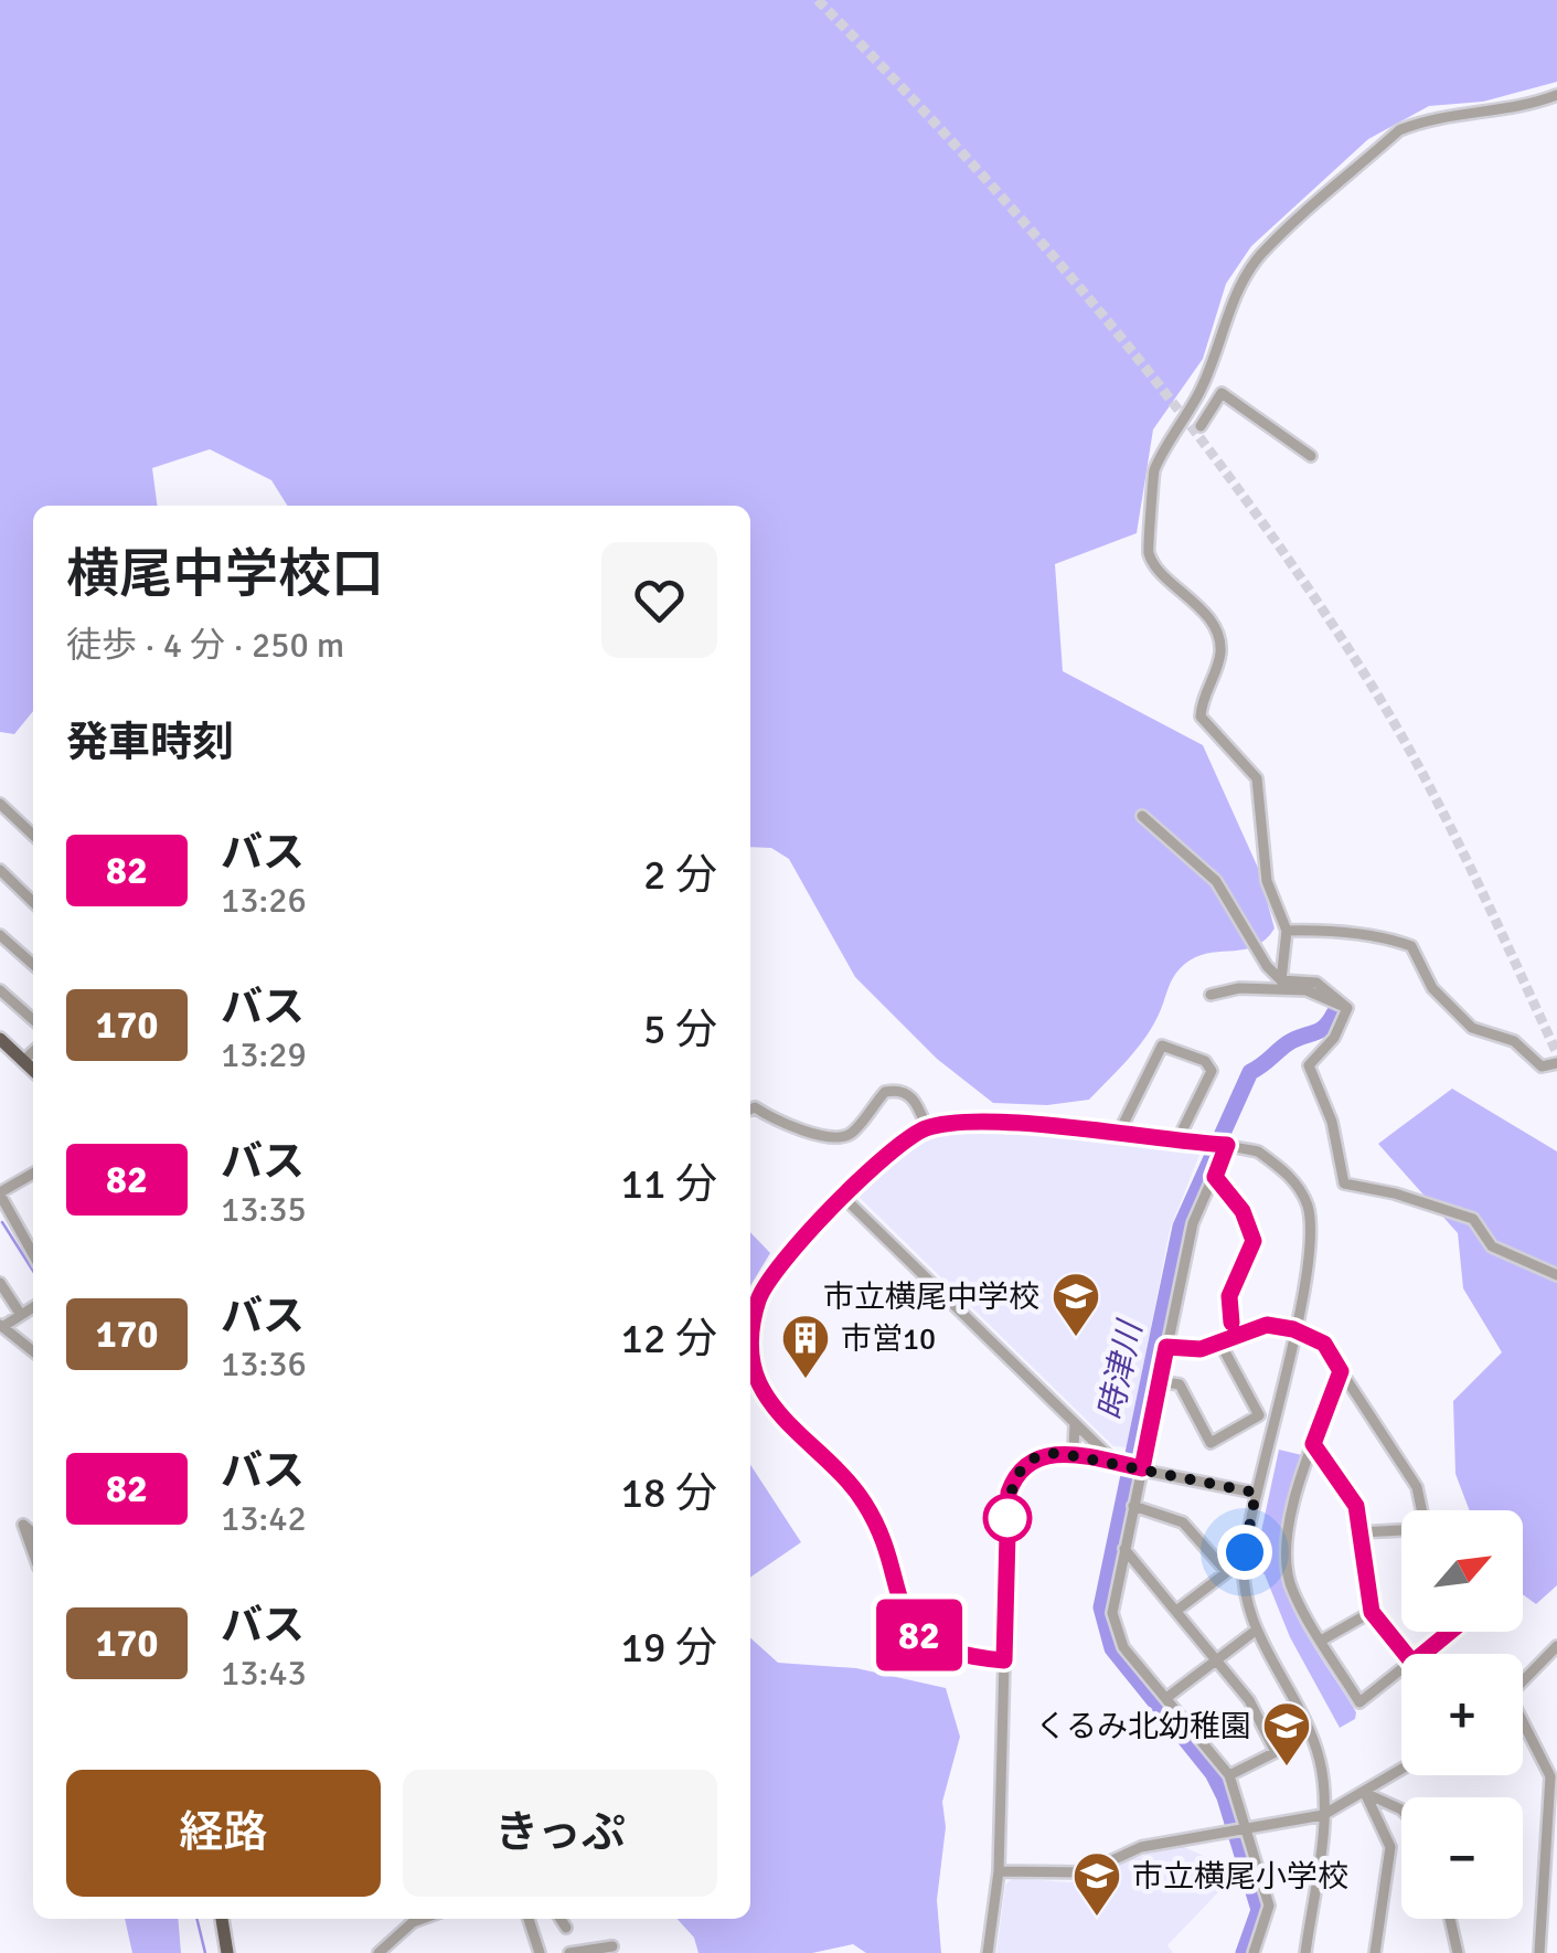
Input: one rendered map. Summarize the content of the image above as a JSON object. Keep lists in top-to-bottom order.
{
  "water": ["時津川"],
  "places": {
    "school or university": ["市立横尾中学校", "くるみ北幼稚園", "市立横尾小学校"],
    "building": ["市営10"]
  },
  "lines": ["bus line 82"],
  "north": "top right",
  "page": {
    "on_map": "82",
    "heading": [
      ["横尾中学校口", "徒歩 · 4 分 · 250 m"],
      "発車時刻"
    ],
    "list": [
      {
        "mark": "82",
        "name": "バス",
        "note": "13:26",
        "value": "2 分"
      },
      {
        "mark": "170",
        "name": "バス",
        "note": "13:29",
        "value": "5 分"
      },
      {
        "mark": "82",
        "name": "バス",
        "note": "13:35",
        "value": "11 分"
      },
      {
        "mark": "170",
        "name": "バス",
        "note": "13:36",
        "value": "12 分"
      },
      {
        "mark": "82",
        "name": "バス",
        "note": "13:42",
        "value": "18 分"
      },
      {
        "mark": "170",
        "name": "バス",
        "note": "13:43",
        "value": "19 分"
      }
    ],
    "map_buttons": ["+", "−"],
    "buttons": ["経路", "きっぷ"]
  }
}
